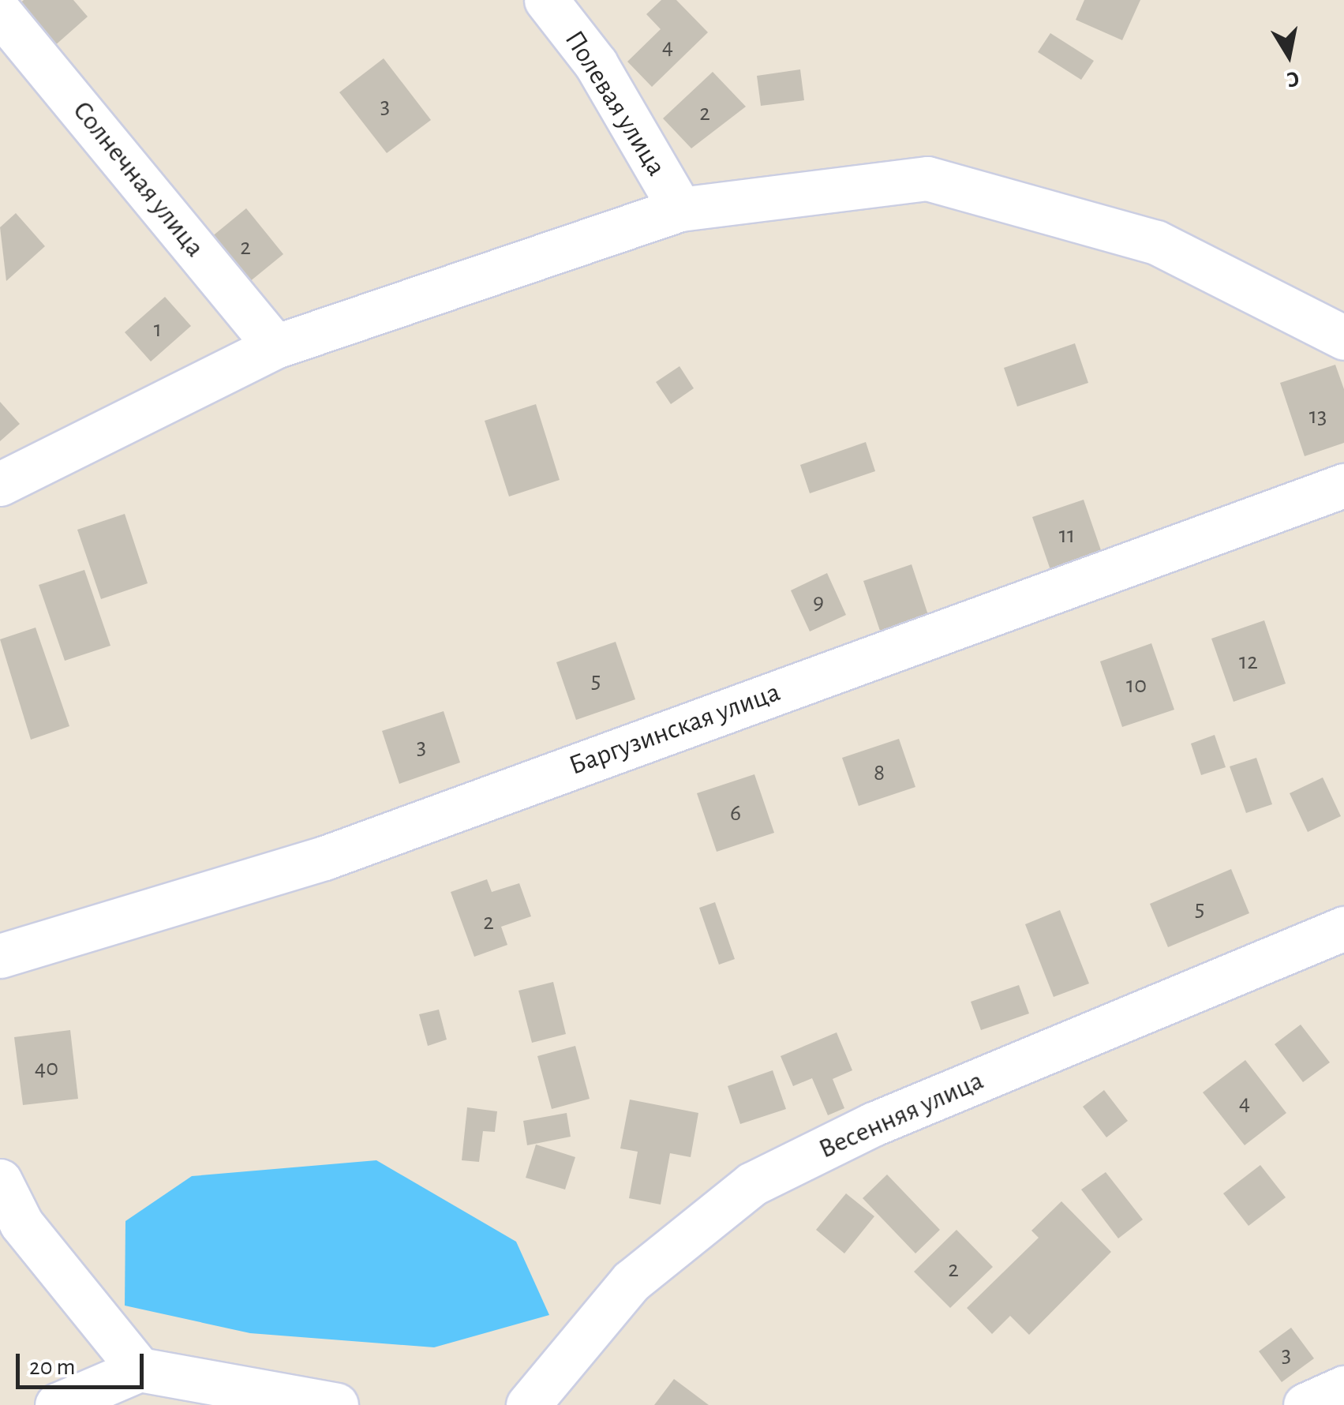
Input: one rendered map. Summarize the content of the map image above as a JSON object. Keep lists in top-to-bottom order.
{
  "streets": {
    "street": [
      "Полевая улица",
      "Солнечная улица",
      "Баргузинская улица",
      "Весенняя улица"
    ]
  },
  "house_numbers": [
    "4",
    "3",
    "2",
    "2",
    "1",
    "13",
    "11",
    "9",
    "12",
    "5",
    "10",
    "3",
    "8",
    "6",
    "5",
    "2",
    "40",
    "4",
    "2",
    "3"
  ],
  "scale_bar": "20 m",
  "north": "bottom"
}
